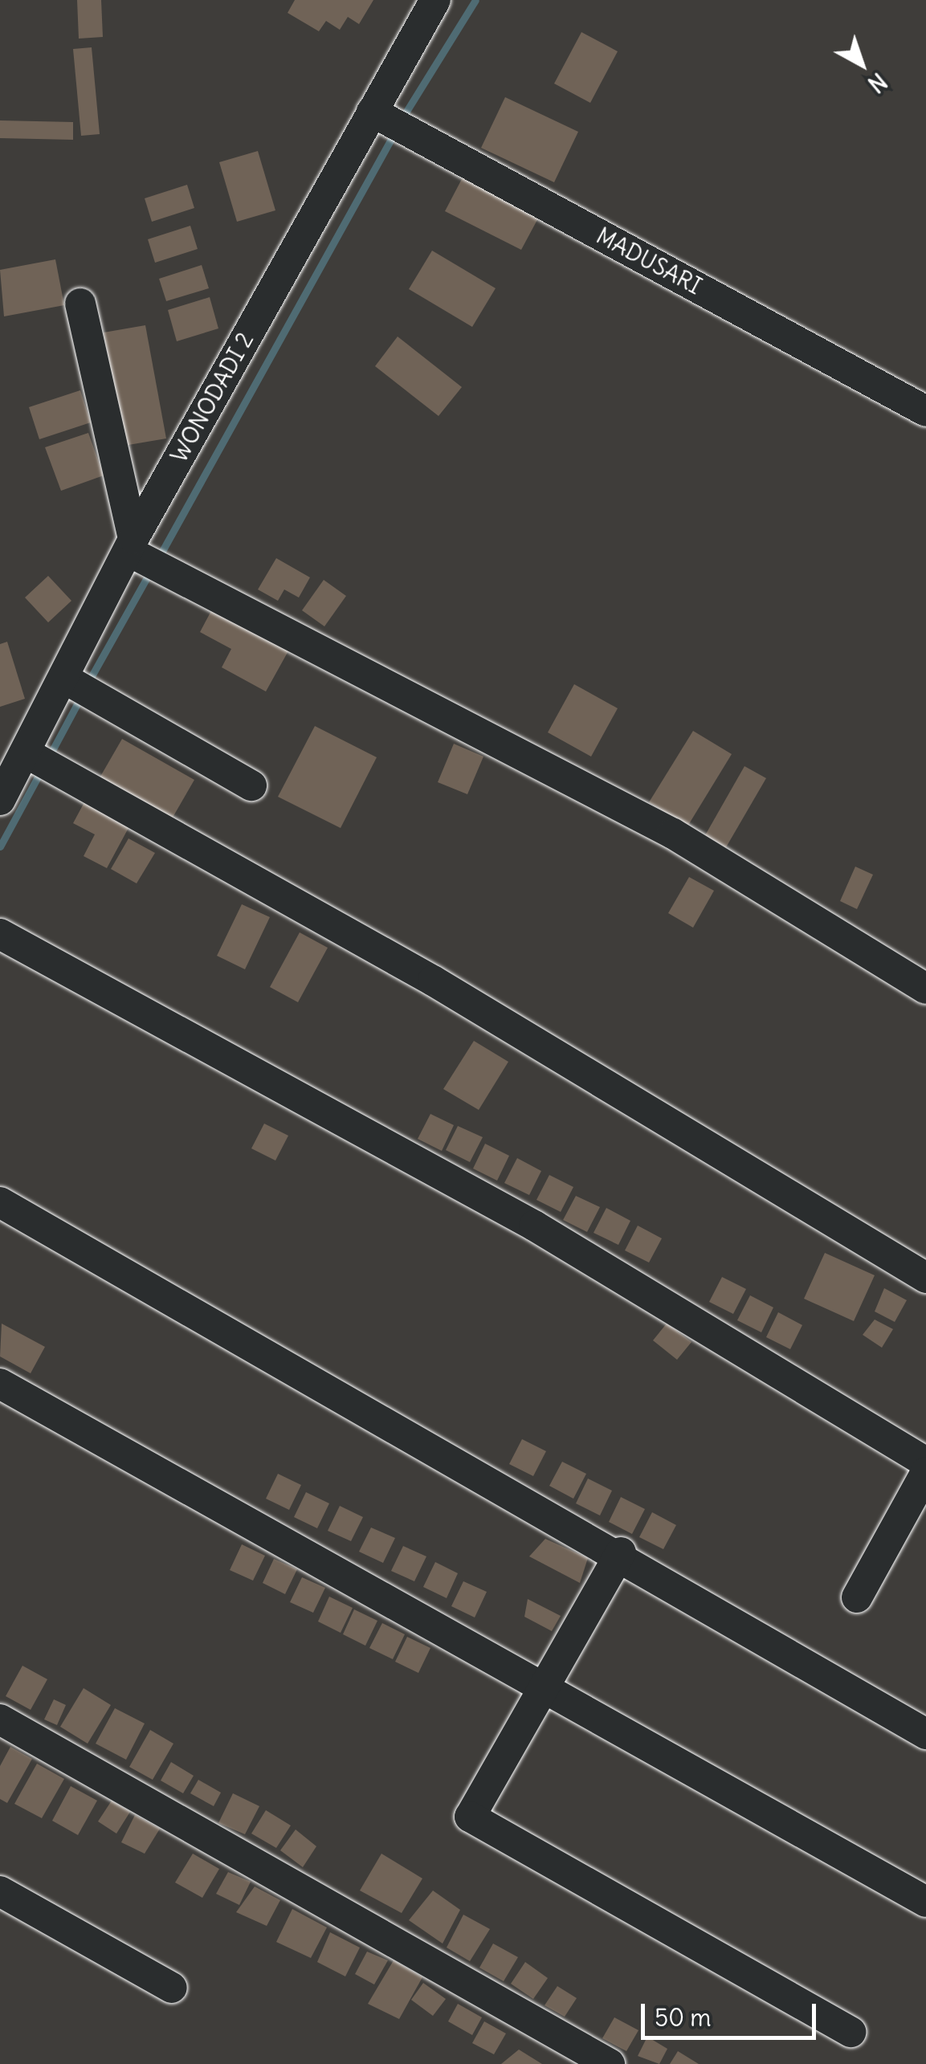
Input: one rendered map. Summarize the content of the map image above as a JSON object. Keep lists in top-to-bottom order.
{
  "streets": {
    "street": ["MADUSARI", "WONODADI 2"]
  },
  "crossings": [
    ["MADUSARI", "WONODADI 2"]
  ],
  "scale_bar": "50 m",
  "north": "bottom right"
}
